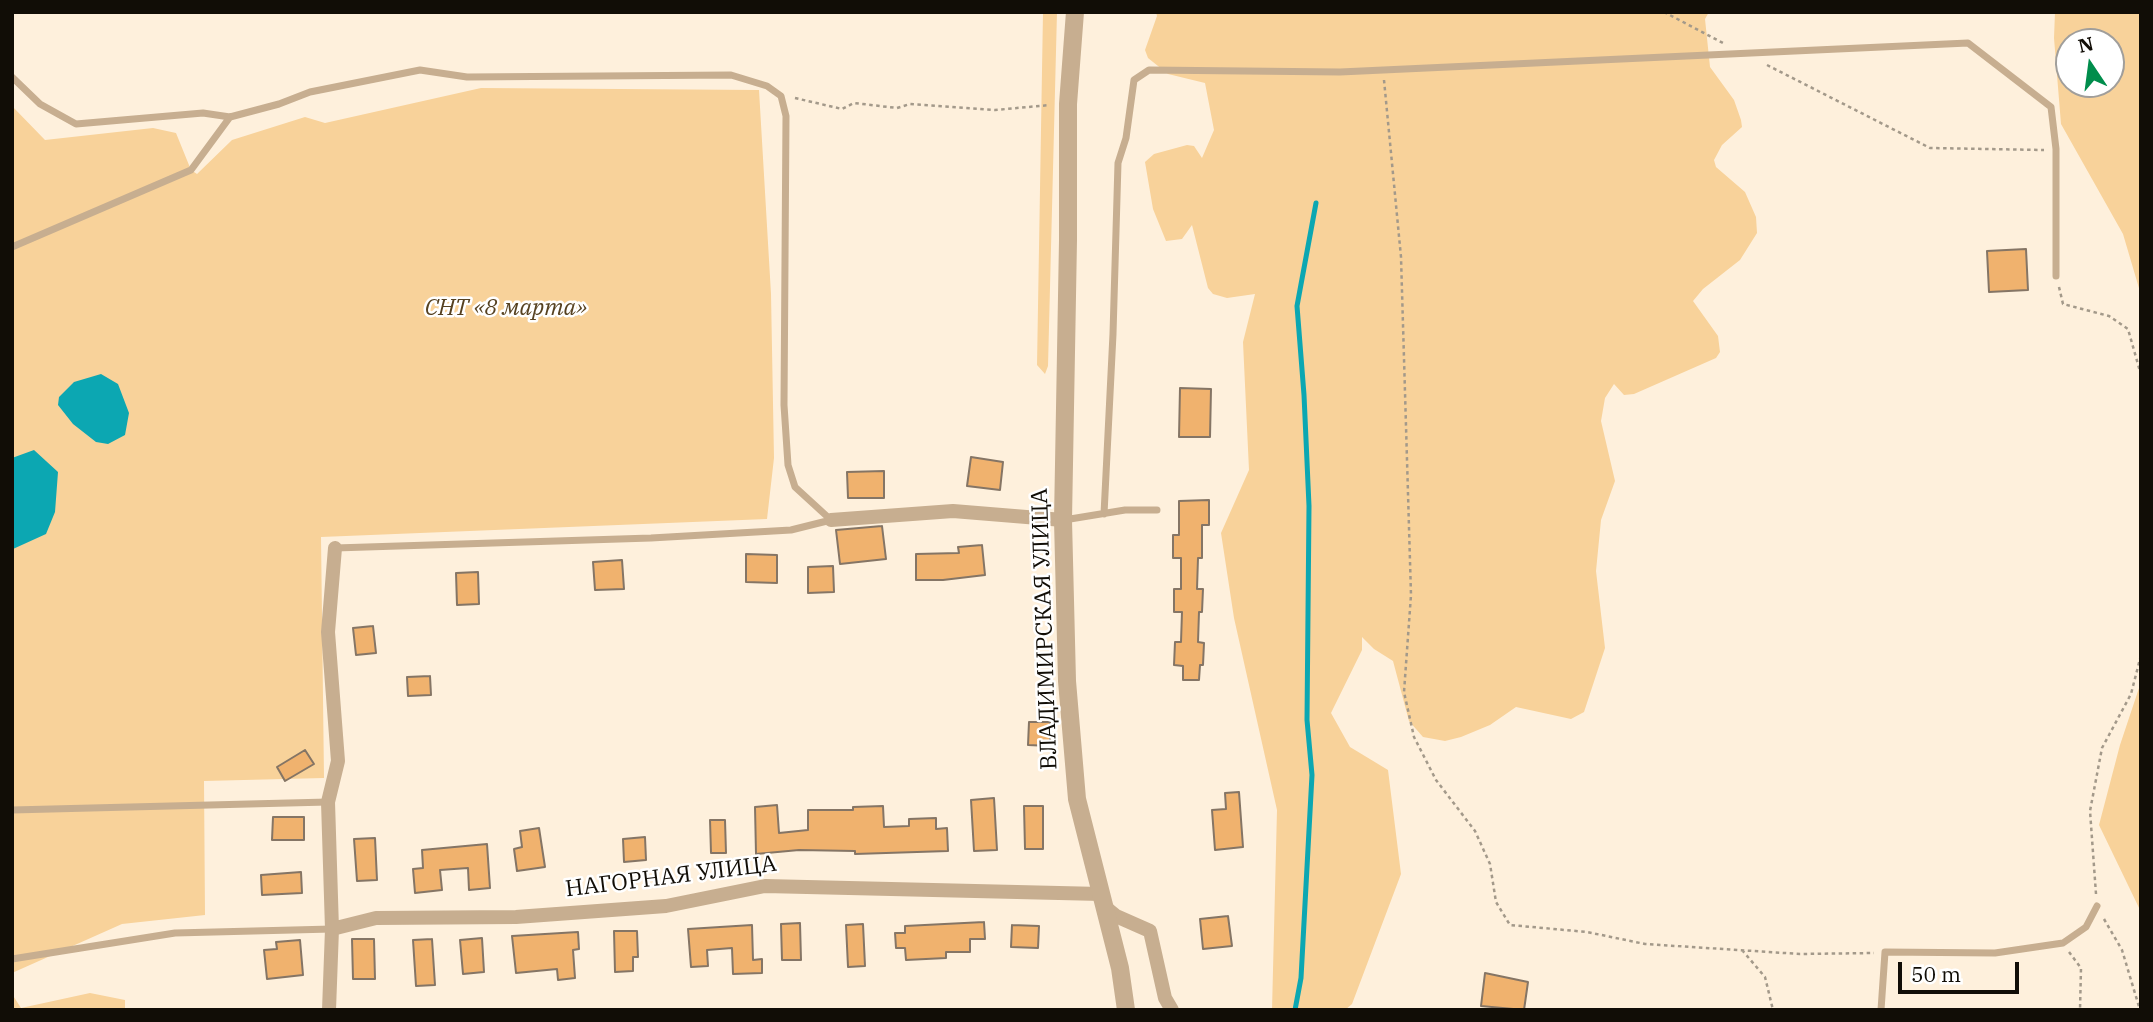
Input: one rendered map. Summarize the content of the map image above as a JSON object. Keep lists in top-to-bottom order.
{
  "streets": {
    "street": ["ВЛАДИМИРСКАЯ УЛИЦА", "НАГОРНАЯ УЛИЦА"]
  },
  "crossings": [
    ["ВЛАДИМИРСКАЯ УЛИЦА", "НАГОРНАЯ УЛИЦА"]
  ],
  "parks": ["СНТ «8 марта»"],
  "scale_bar": "50 m",
  "north": "top"
}
